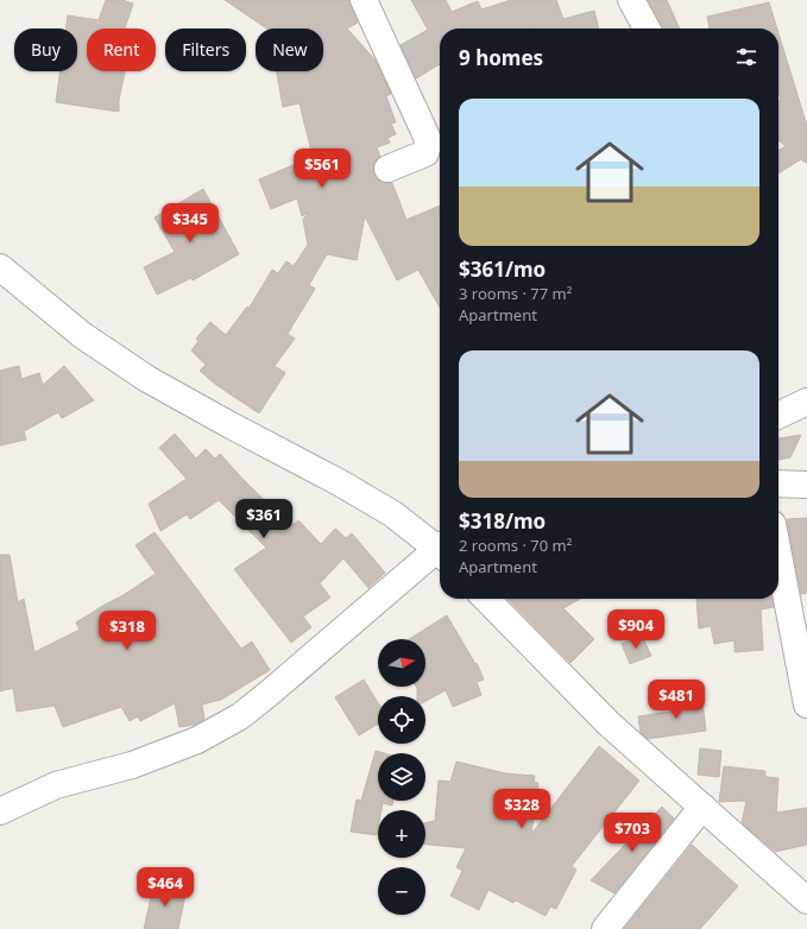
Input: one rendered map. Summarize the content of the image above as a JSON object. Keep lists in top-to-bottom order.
{
  "north": "right",
  "page": {
    "chip": [
      "Buy",
      "Rent",
      "Filters",
      "New"
    ],
    "heading": "9 homes",
    "list": [
      {
        "name": "$361/mo",
        "note": "3 rooms · 77 m² · Apartment"
      },
      {
        "name": "$318/mo",
        "note": "2 rooms · 70 m² · Apartment"
      }
    ],
    "price": [
      "$561",
      "$345",
      "$361",
      "$904",
      "$318",
      "$481",
      "$328",
      "$703",
      "$464"
    ],
    "map_buttons": ["+", "−"]
  }
}
